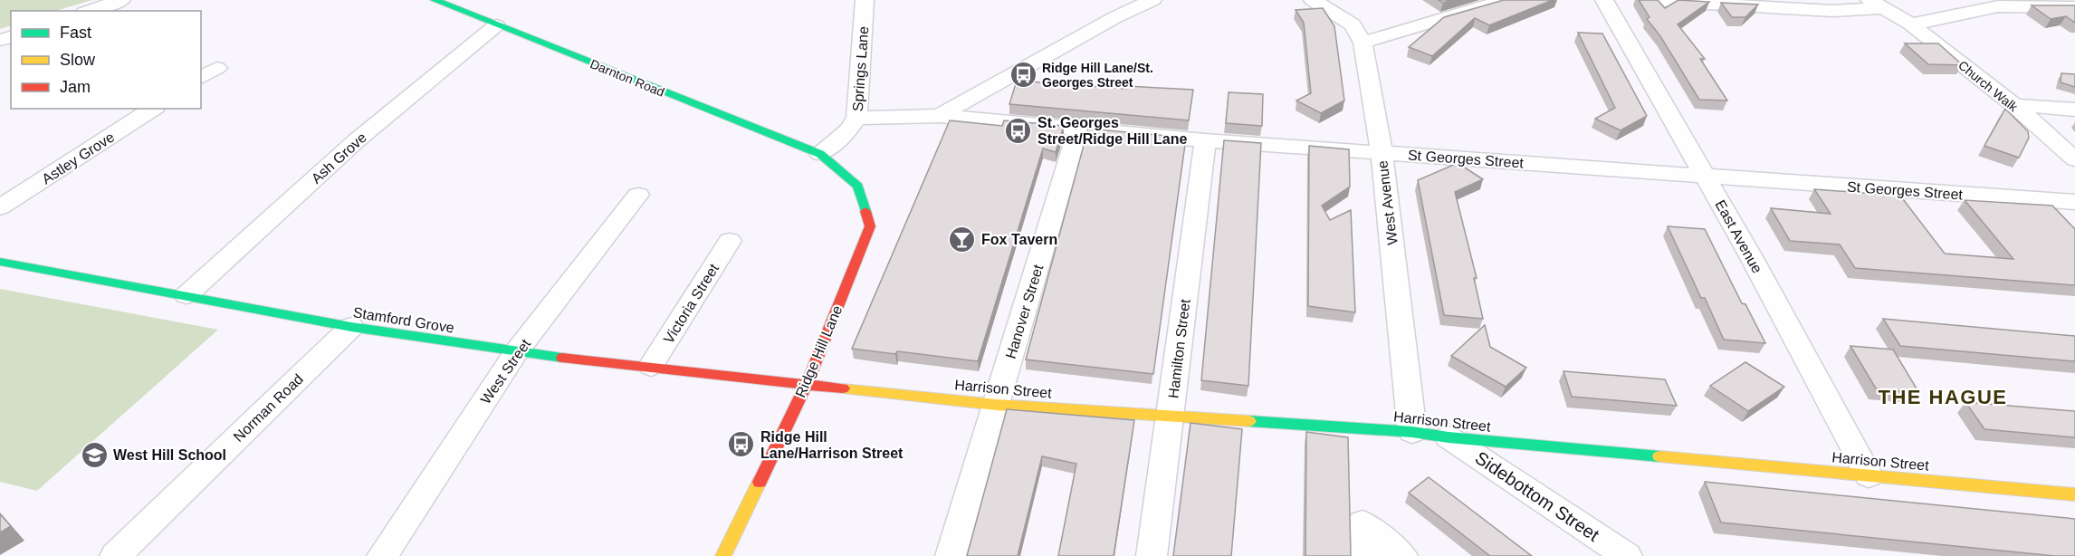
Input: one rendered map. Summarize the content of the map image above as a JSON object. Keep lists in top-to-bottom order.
{
  "streets": {
    "street": [
      "Springs Lane",
      "Darnton Road",
      "Church Walk",
      "Astley Grove",
      "Ash Grove",
      "St Georges Street",
      "West Avenue",
      "East Avenue",
      "Victoria Street",
      "Hanover Street",
      "Stamford Grove",
      "Hamilton Street",
      "Ridge Hill Lane",
      "West Street",
      "Harrison Street",
      "Norman Road",
      "Sidebottom Street"
    ]
  },
  "crossings": [
    ["Springs Lane", "Darnton Road"],
    ["Springs Lane", "St Georges Street"],
    ["Springs Lane", "Ridge Hill Lane"],
    ["Darnton Road", "Ash Grove"],
    ["Darnton Road", "Ridge Hill Lane"],
    ["Ash Grove", "Stamford Grove"],
    ["St Georges Street", "West Avenue"],
    ["St Georges Street", "East Avenue"],
    ["St Georges Street", "Hanover Street"],
    ["St Georges Street", "Hamilton Street"],
    ["West Avenue", "Harrison Street"],
    ["East Avenue", "Harrison Street"],
    ["Victoria Street", "Stamford Grove"],
    ["Hanover Street", "Harrison Street"],
    ["Stamford Grove", "Ridge Hill Lane"],
    ["Stamford Grove", "West Street"],
    ["Stamford Grove", "Harrison Street"],
    ["Stamford Grove", "Norman Road"],
    ["Hamilton Street", "Harrison Street"],
    ["Ridge Hill Lane", "Harrison Street"],
    ["Harrison Street", "Sidebottom Street"]
  ],
  "districts": ["THE HAGUE"],
  "places": {
    "bus stop": ["Ridge Hill Lane/St. Georges Street", "St. Georges Street/Ridge Hill Lane", "Ridge Hill Lane/Harrison Street"],
    "bar": ["Fox Tavern"],
    "school or university": ["West Hill School"]
  },
  "legend": ["Fast", "Slow", "Jam"]
}
